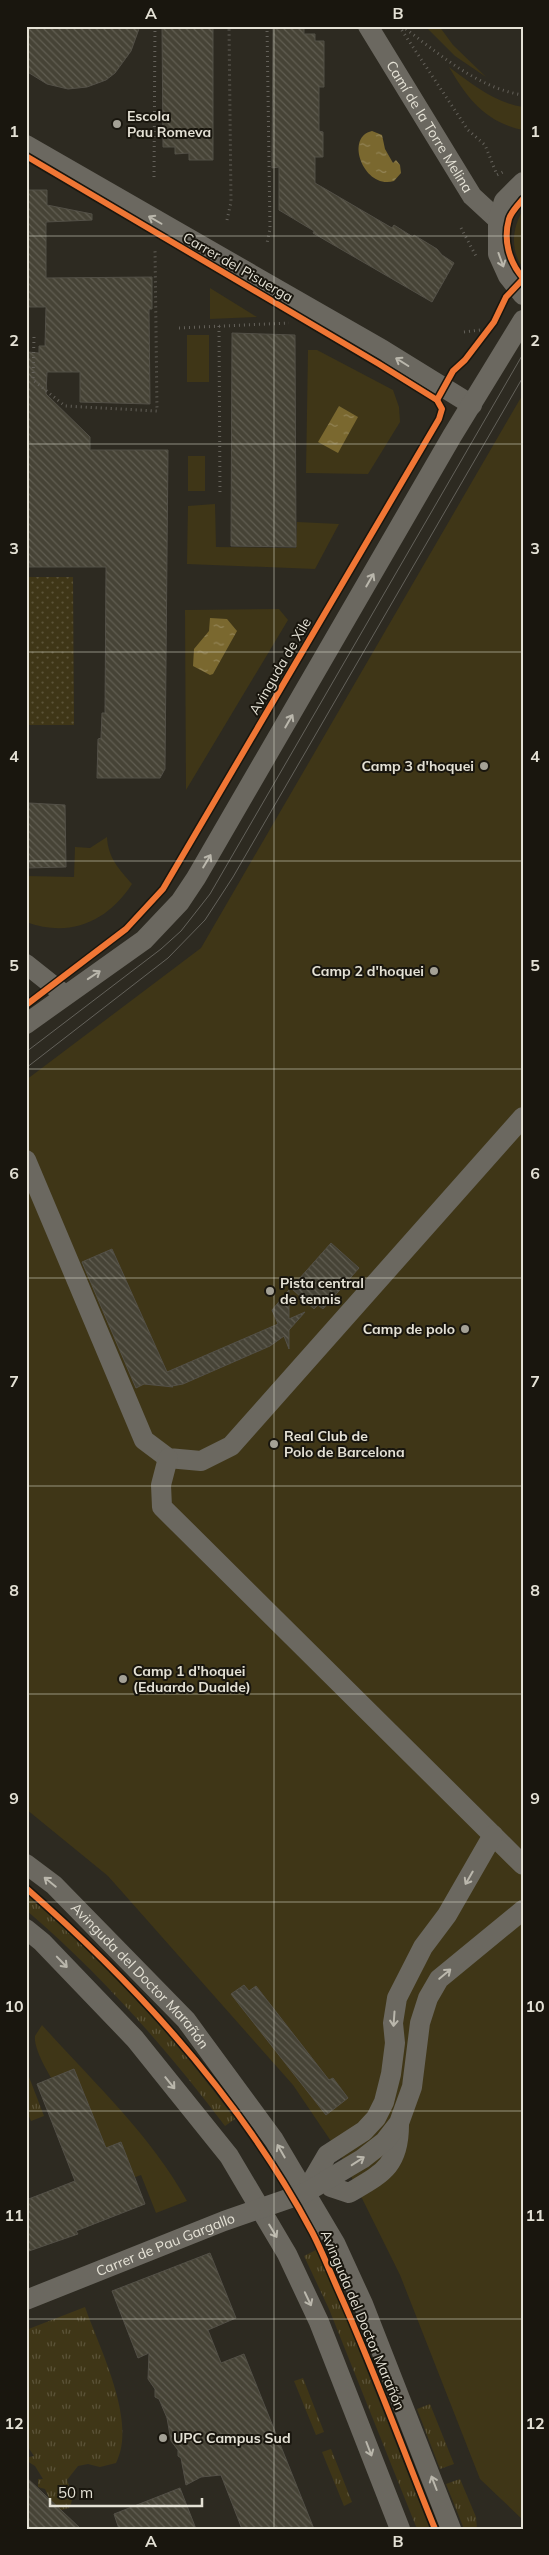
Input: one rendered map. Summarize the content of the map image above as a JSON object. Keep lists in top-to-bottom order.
{
  "streets": {
    "street": [
      "Camí de la Torre Melina",
      "Carrer del Pisuerga",
      "Avinguda del Doctor Marañón",
      "Carrer de Pau Gargallo"
    ],
    "cycle path": ["Avinguda de Xile"]
  },
  "crossings": [
    ["Avinguda del Doctor Marañón", "Carrer de Pau Gargallo"]
  ],
  "one_way": ["Carrer del Pisuerga"],
  "places": [
    "Escola Pau Romeva",
    "Camp 3 d'hoquei",
    "Camp 2 d'hoquei",
    "Pista central de tennis",
    "Camp de polo",
    "Real Club de Polo de Barcelona",
    "Camp 1 d'hoquei (Eduardo Dualde)",
    "UPC Campus Sud"
  ],
  "scale_bar": "50 m",
  "grid": {
    "columns": ["A", "B"],
    "rows": [
      "1",
      "2",
      "3",
      "4",
      "5",
      "6",
      "7",
      "8",
      "9",
      "10",
      "11",
      "12"
    ]
  }
}
